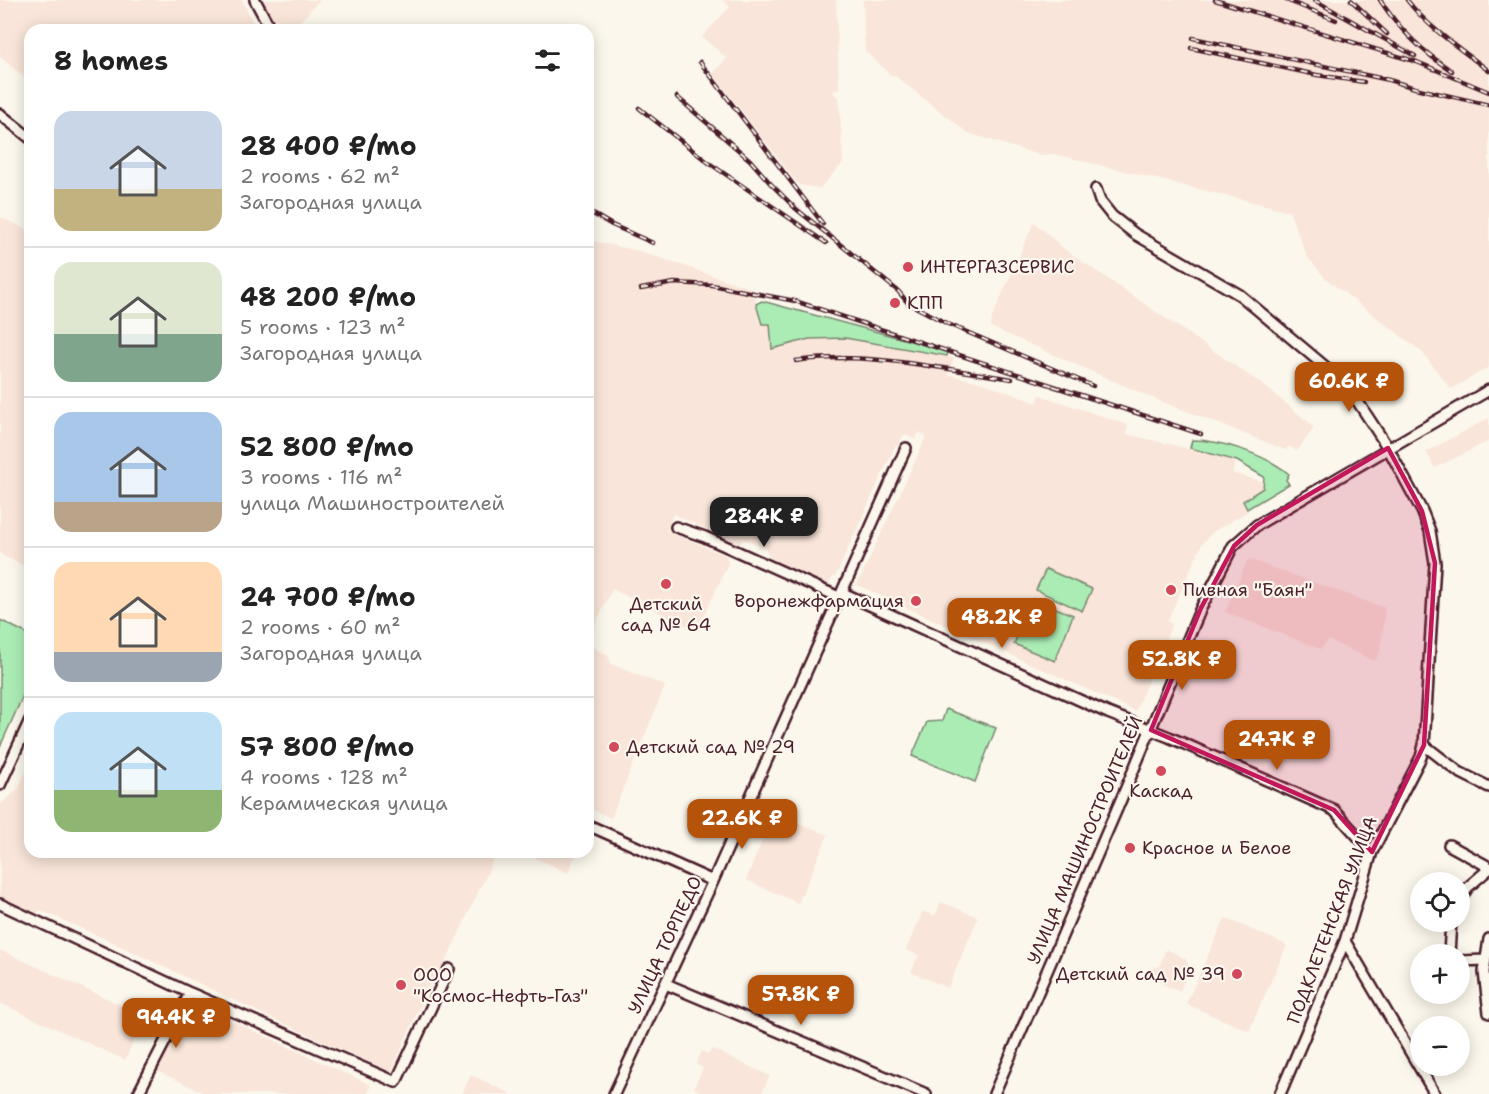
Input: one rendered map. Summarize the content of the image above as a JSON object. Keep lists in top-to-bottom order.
{
  "streets": {
    "street": ["УЛИЦА МАШИНОСТРОИТЕЛЕЙ", "ПОДКЛЕТЕНСКАЯ УЛИЦА", "УЛИЦА ТОРПЕДО"]
  },
  "crossings": [
    ["УЛИЦА МАШИНОСТРОИТЕЛЕЙ", "ПОДКЛЕТЕНСКАЯ УЛИЦА"]
  ],
  "places": [
    "ИНТЕРГАЗСЕРВИС",
    "КПП",
    "Детский сад № 64",
    "Пивная \"Баян\"",
    "Воронежфармация",
    "Детский сад № 29",
    "Каскад",
    "Красное и Белое",
    "Детский сад № 39",
    "ООО \"Космос-Нефть-Газ\""
  ],
  "page": {
    "heading": "8 homes",
    "list": [
      {
        "name": "28 400 ₽/mo",
        "note": "2 rooms · 62 m² · Загородная улица"
      },
      {
        "name": "48 200 ₽/mo",
        "note": "5 rooms · 123 m² · Загородная улица"
      },
      {
        "name": "52 800 ₽/mo",
        "note": "3 rooms · 116 m² · улица Машиностроителей"
      },
      {
        "name": "24 700 ₽/mo",
        "note": "2 rooms · 60 m² · Загородная улица"
      },
      {
        "name": "57 800 ₽/mo",
        "note": "4 rooms · 128 m² · Керамическая улица"
      }
    ],
    "price": [
      "60.6K ₽",
      "28.4K ₽",
      "48.2K ₽",
      "52.8K ₽",
      "24.7K ₽",
      "22.6K ₽",
      "57.8K ₽",
      "94.4K ₽"
    ],
    "map_buttons": ["+", "−"]
  }
}
